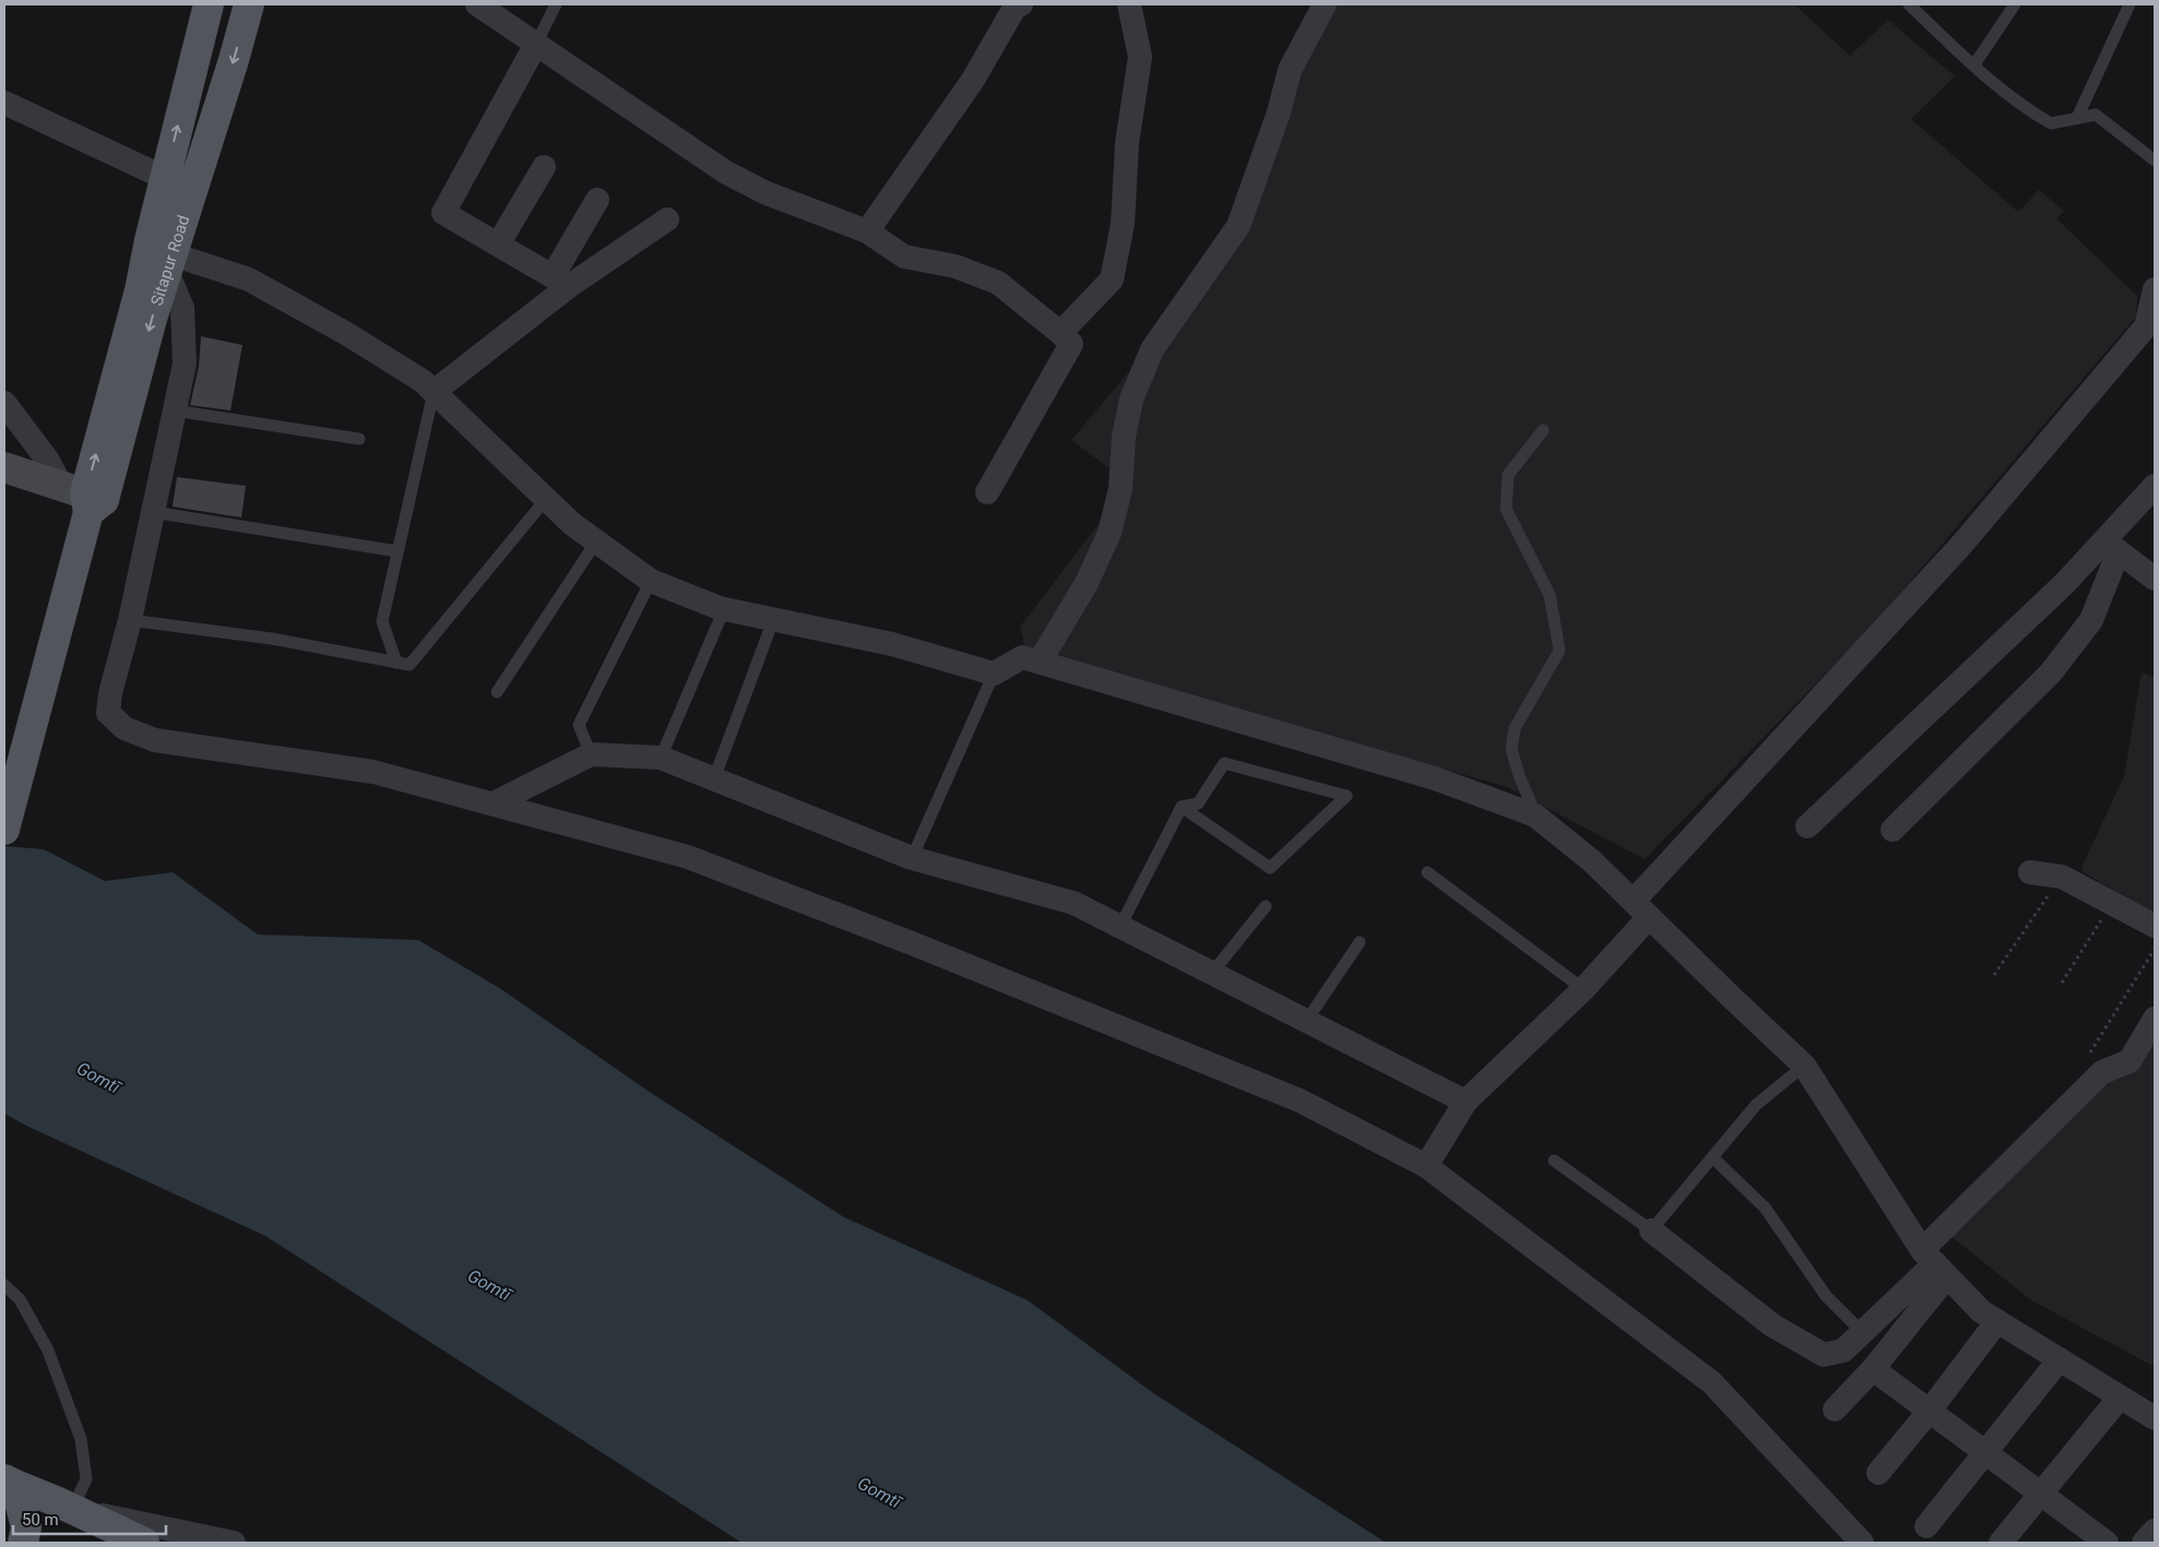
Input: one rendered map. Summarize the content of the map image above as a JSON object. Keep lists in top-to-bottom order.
{
  "streets": {
    "main road": ["Sitapur Road"]
  },
  "water": ["Gomtī"],
  "scale_bar": "50 m"
}
